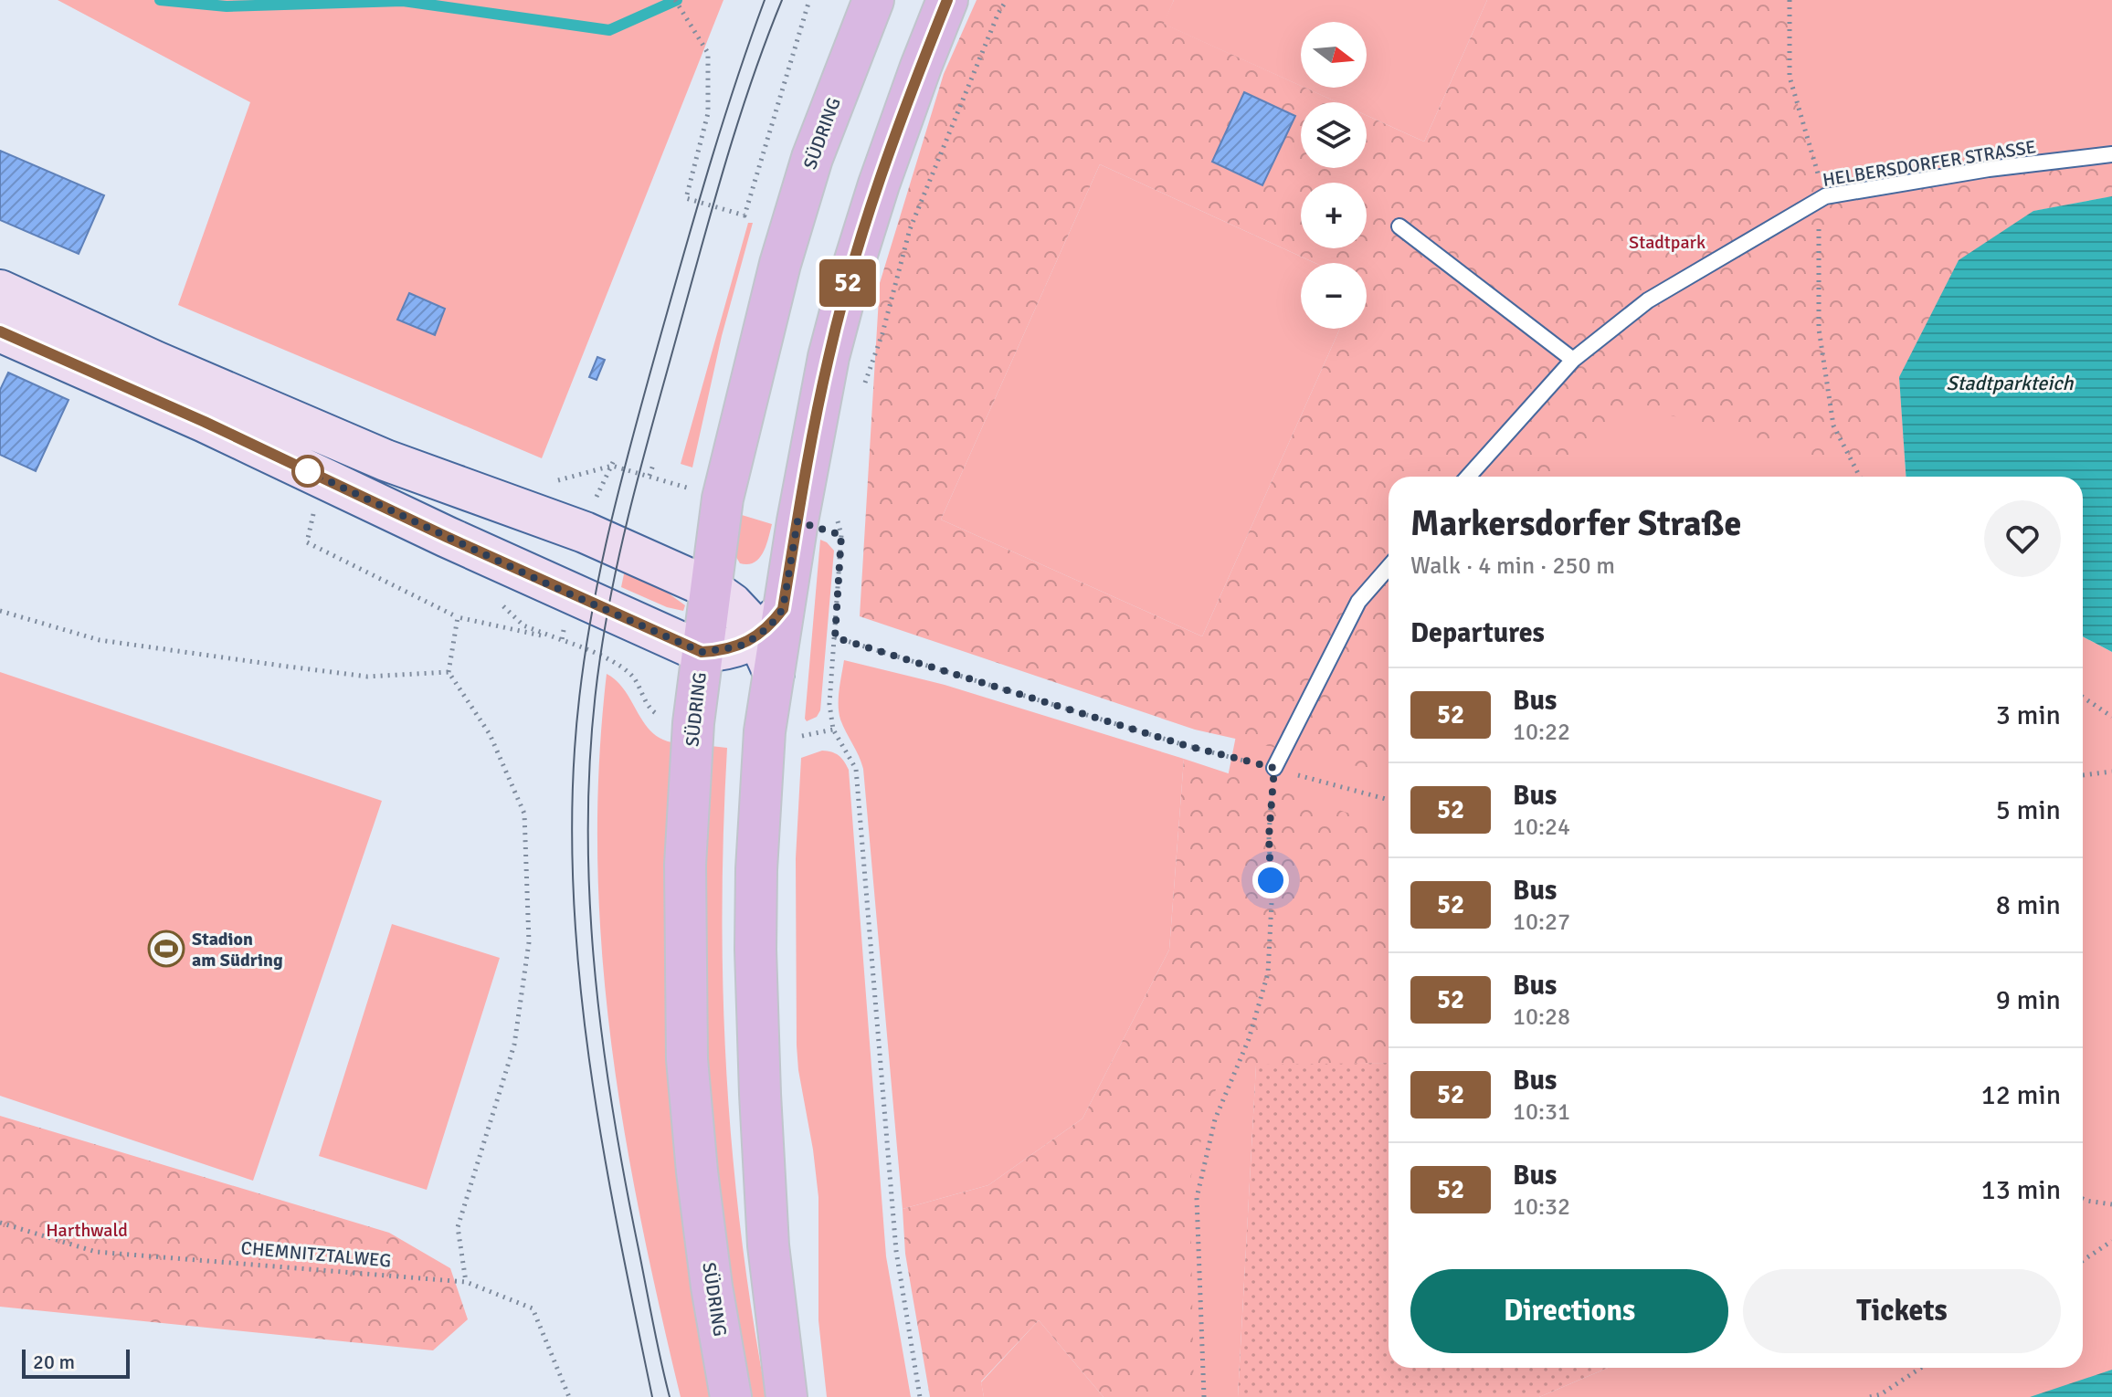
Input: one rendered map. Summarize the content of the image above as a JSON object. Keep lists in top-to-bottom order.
{
  "streets": {
    "main road": ["SÜDRING"],
    "lane": ["HELBERSDORFER STRASSE"],
    "path": ["CHEMNITZTALWEG"]
  },
  "water": ["Stadtparkteich"],
  "parks": ["Stadtpark", "Harthwald"],
  "places": {
    "sports": ["Stadion am Südring"]
  },
  "lines": ["bus line 52"],
  "scale_bar": "20 m",
  "north": "right",
  "page": {
    "on_map": "52",
    "map_buttons": ["+", "−"],
    "heading": [
      ["Markersdorfer Straße", "Walk · 4 min · 250 m"],
      "Departures"
    ],
    "list": [
      {
        "mark": "52",
        "name": "Bus",
        "note": "10:22",
        "value": "3 min"
      },
      {
        "mark": "52",
        "name": "Bus",
        "note": "10:24",
        "value": "5 min"
      },
      {
        "mark": "52",
        "name": "Bus",
        "note": "10:27",
        "value": "8 min"
      },
      {
        "mark": "52",
        "name": "Bus",
        "note": "10:28",
        "value": "9 min"
      },
      {
        "mark": "52",
        "name": "Bus",
        "note": "10:31",
        "value": "12 min"
      },
      {
        "mark": "52",
        "name": "Bus",
        "note": "10:32",
        "value": "13 min"
      }
    ],
    "buttons": ["Directions", "Tickets"],
    "scale": "20 m"
  }
}
